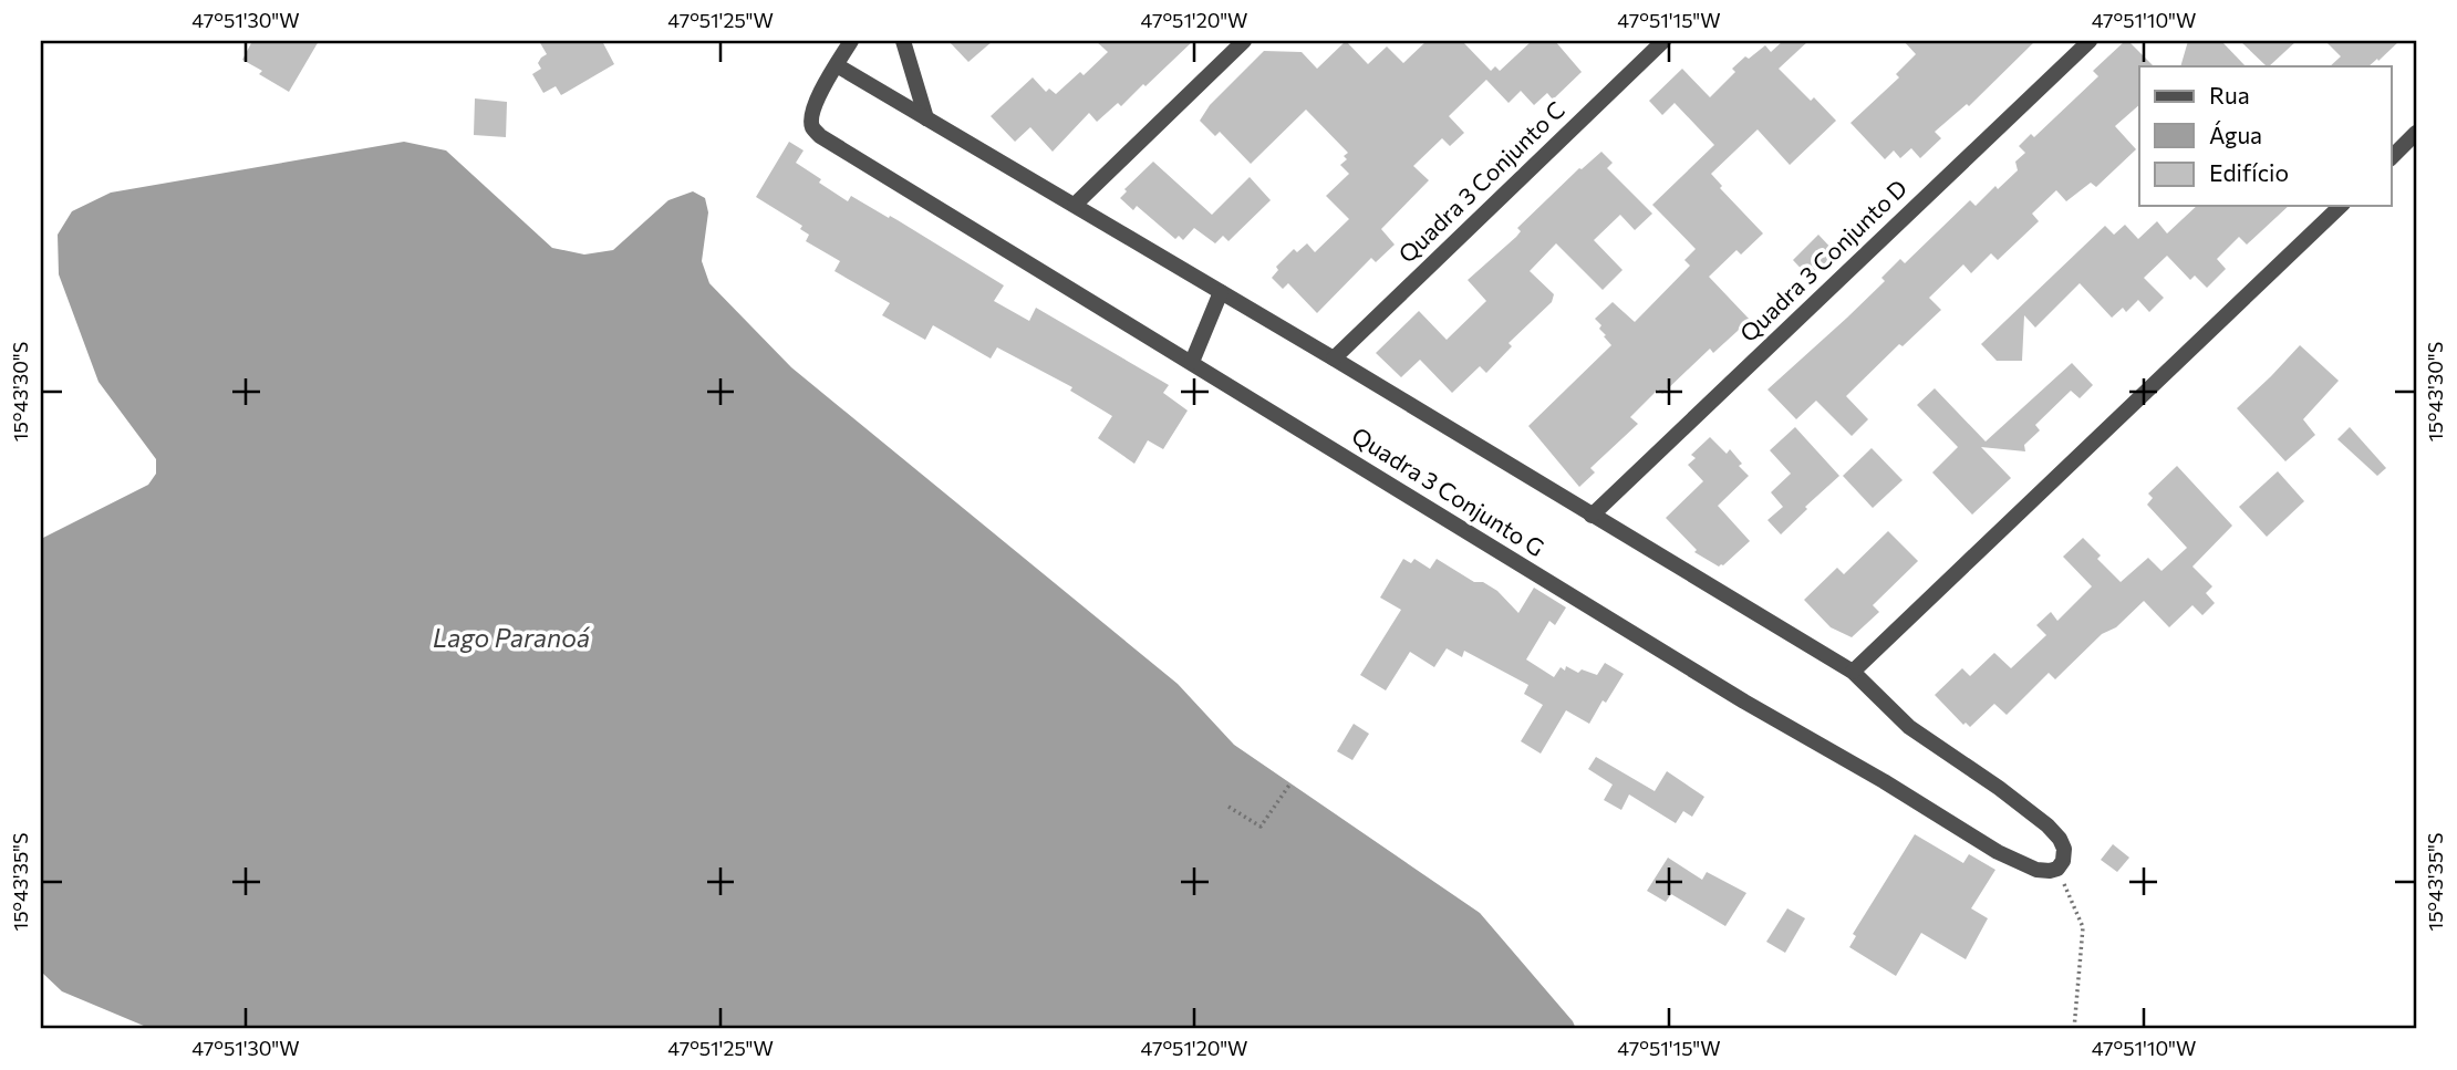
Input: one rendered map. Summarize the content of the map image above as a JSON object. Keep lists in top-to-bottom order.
{
  "streets": {
    "street": ["Quadra 3 Conjunto C", "Quadra 3 Conjunto D", "Quadra 3 Conjunto G"]
  },
  "water": ["Lago Paranoá"],
  "legend": ["Rua", "Água", "Edifício"],
  "coordinates": [
    "47°51'30\"W",
    "47°51'25\"W",
    "47°51'20\"W",
    "47°51'15\"W",
    "47°51'10\"W",
    "15°43'30\"S",
    "15°43'35\"S"
  ]
}
